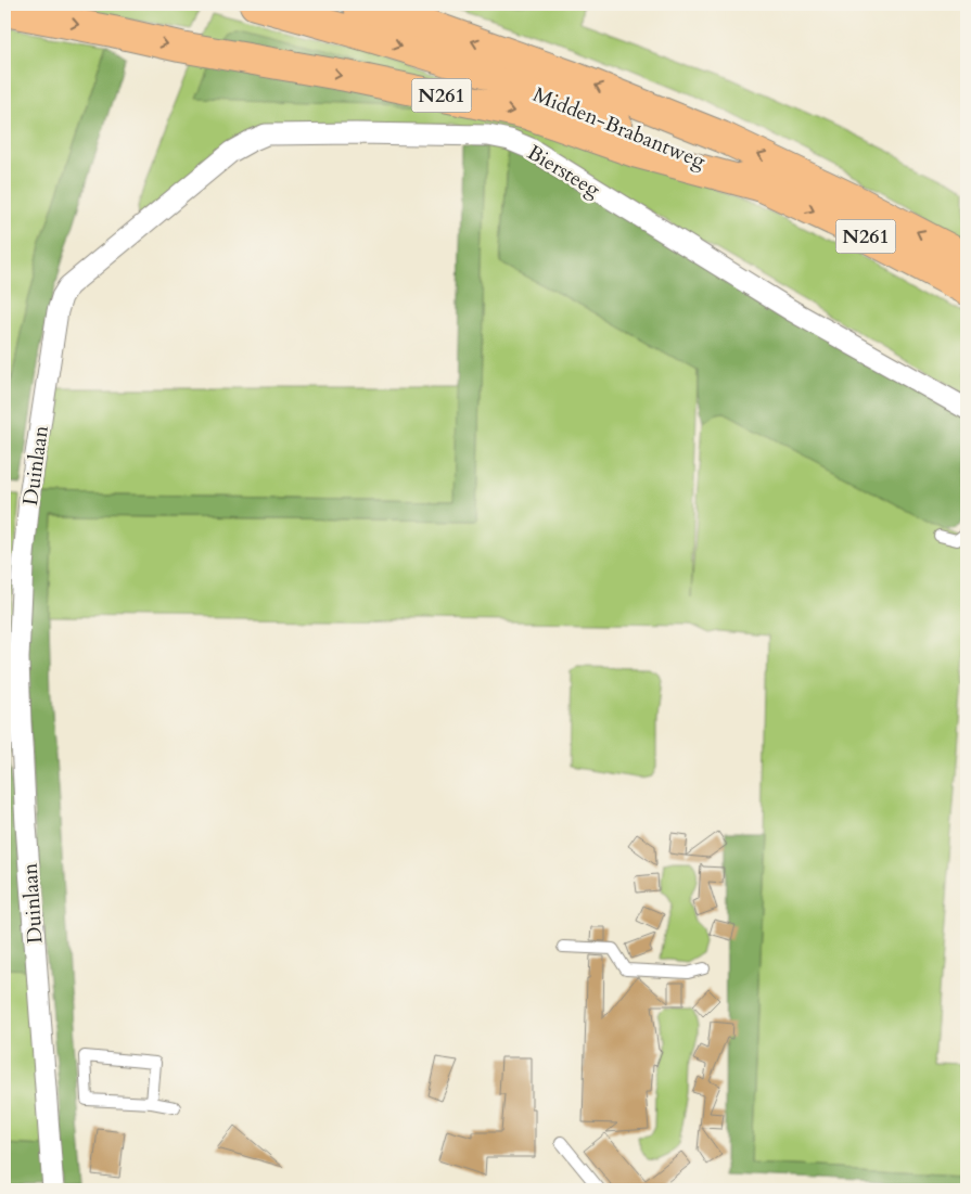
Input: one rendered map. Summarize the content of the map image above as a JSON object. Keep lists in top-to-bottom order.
{
  "streets": {
    "highway": ["N261", "Midden-Brabantweg"],
    "street": ["Biersteeg", "Duinlaan"]
  },
  "crossings": [
    ["N261", "Midden-Brabantweg"],
    ["Biersteeg", "Duinlaan"]
  ]
}
